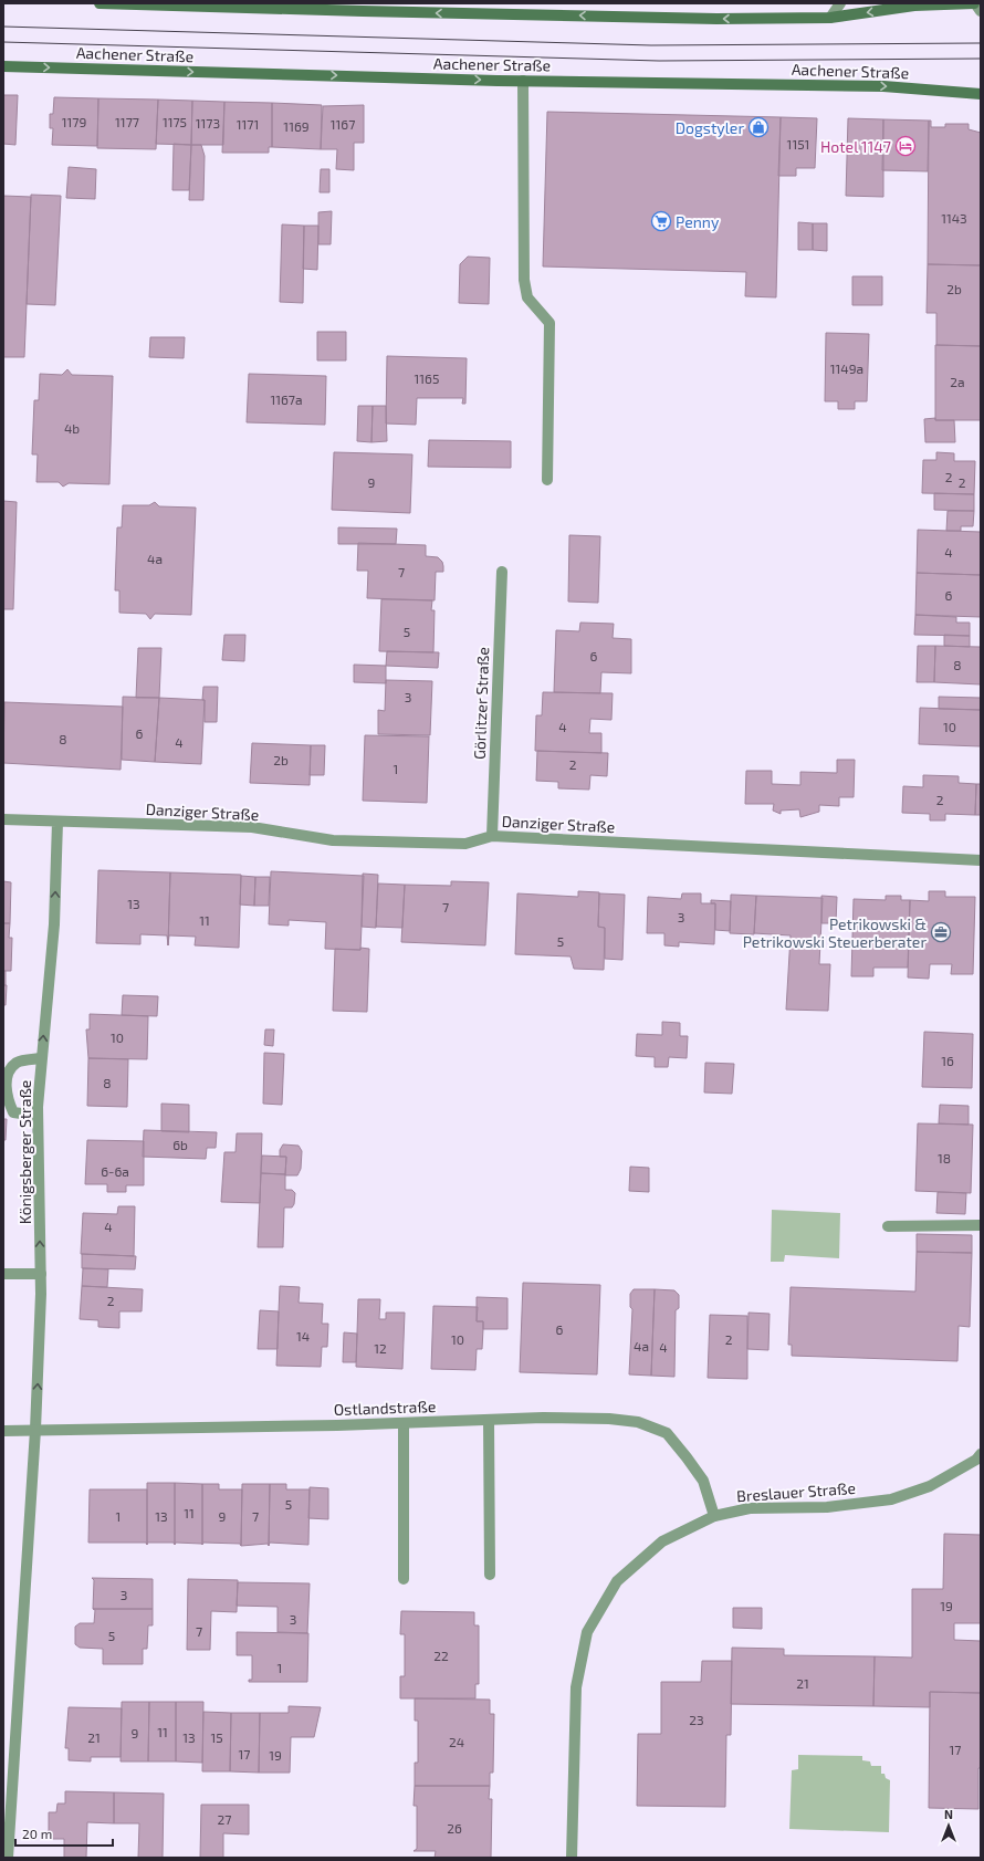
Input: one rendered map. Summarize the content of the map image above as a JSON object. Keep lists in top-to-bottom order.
{
  "streets": {
    "main road": ["Aachener Straße"],
    "street": [
      "Görlitzer Straße",
      "Danziger Straße",
      "Königsberger Straße",
      "Ostlandstraße",
      "Breslauer Straße"
    ]
  },
  "crossings": [
    ["Görlitzer Straße", "Danziger Straße"],
    ["Danziger Straße", "Königsberger Straße"],
    ["Königsberger Straße", "Ostlandstraße"],
    ["Ostlandstraße", "Breslauer Straße"]
  ],
  "one_way": ["Königsberger Straße"],
  "places": {
    "shop": ["Dogstyler"],
    "hotel": ["Hotel 1147"],
    "supermarket": ["Penny"],
    "office": ["Petrikowski & Petrikowski Steuerberater"]
  },
  "house_numbers": [
    "1179",
    "1177",
    "1175",
    "1173",
    "1171",
    "1167",
    "1169",
    "1151",
    "1143",
    "2b",
    "1149a",
    "1165",
    "2a",
    "1167a",
    "4b",
    "2",
    "9",
    "2",
    "4",
    "4a",
    "7",
    "6",
    "5",
    "6",
    "8",
    "3",
    "4",
    "10",
    "6",
    "8",
    "4",
    "2b",
    "2",
    "1",
    "2",
    "13",
    "7",
    "3",
    "11",
    "5",
    "10",
    "16",
    "8",
    "6b",
    "18",
    "6-6a",
    "4",
    "2",
    "6",
    "14",
    "10",
    "2",
    "4a",
    "4",
    "12",
    "5",
    "11",
    "1",
    "13",
    "9",
    "7",
    "3",
    "19",
    "3",
    "7",
    "5",
    "22",
    "1",
    "21",
    "23",
    "11",
    "9",
    "21",
    "13",
    "15",
    "24",
    "17",
    "17",
    "19",
    "27",
    "26"
  ],
  "scale_bar": "20 m",
  "north": "top"
}
